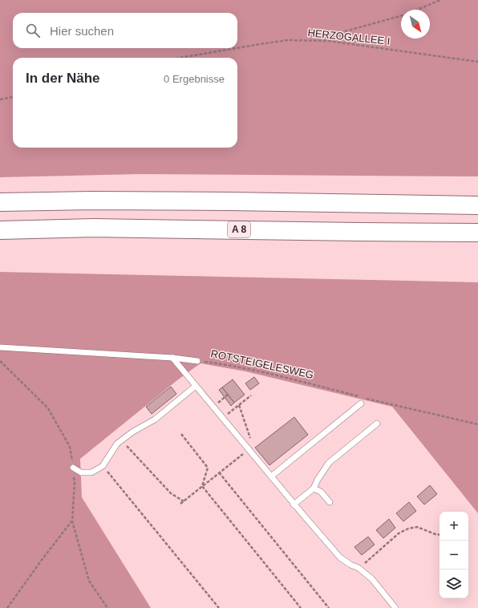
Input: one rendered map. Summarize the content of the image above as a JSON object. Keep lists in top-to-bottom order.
{
  "streets": {
    "highway": ["A 8"],
    "lane": ["ROTSTEIGELESWEG"],
    "path": ["HERZOGALLEE I"]
  },
  "north": "bottom right",
  "page": {
    "search": "Hier suchen",
    "heading": ["In der Nähe", "0 Ergebnisse"],
    "map_buttons": ["+", "−"]
  }
}
